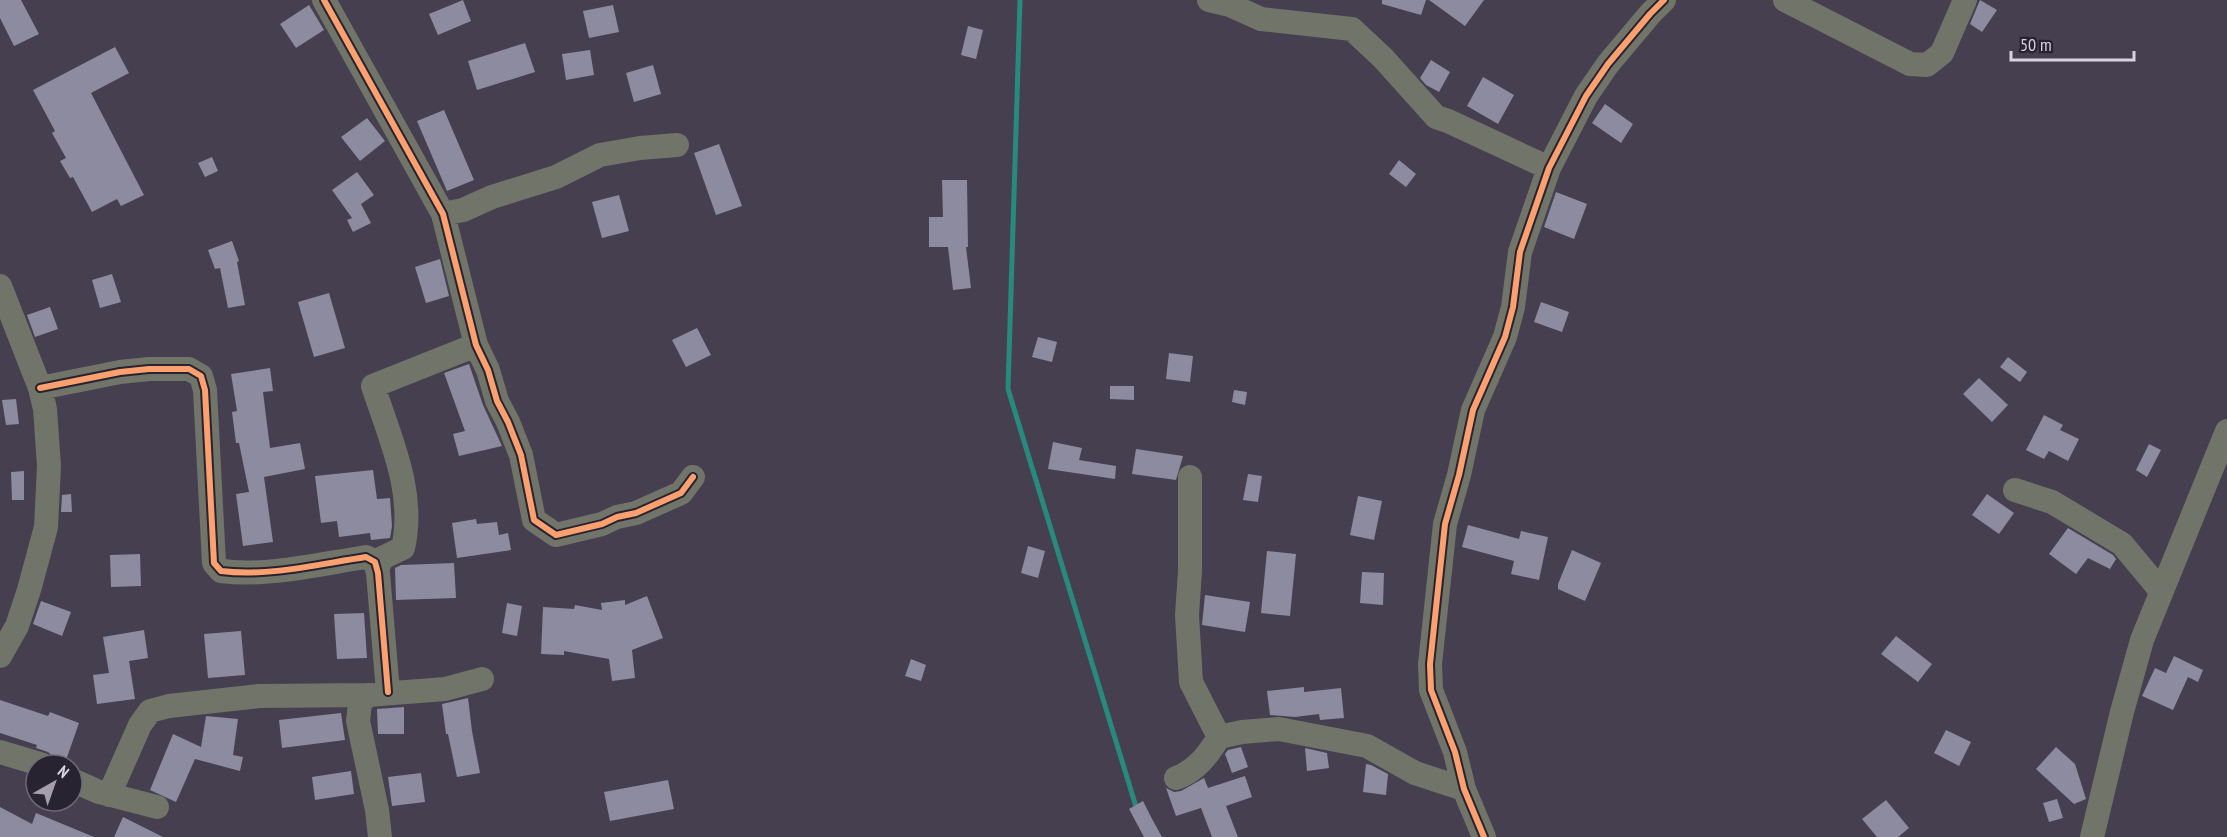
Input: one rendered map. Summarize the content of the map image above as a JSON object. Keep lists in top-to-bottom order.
{
  "scale_bar": "50 m",
  "north": "top right"
}
